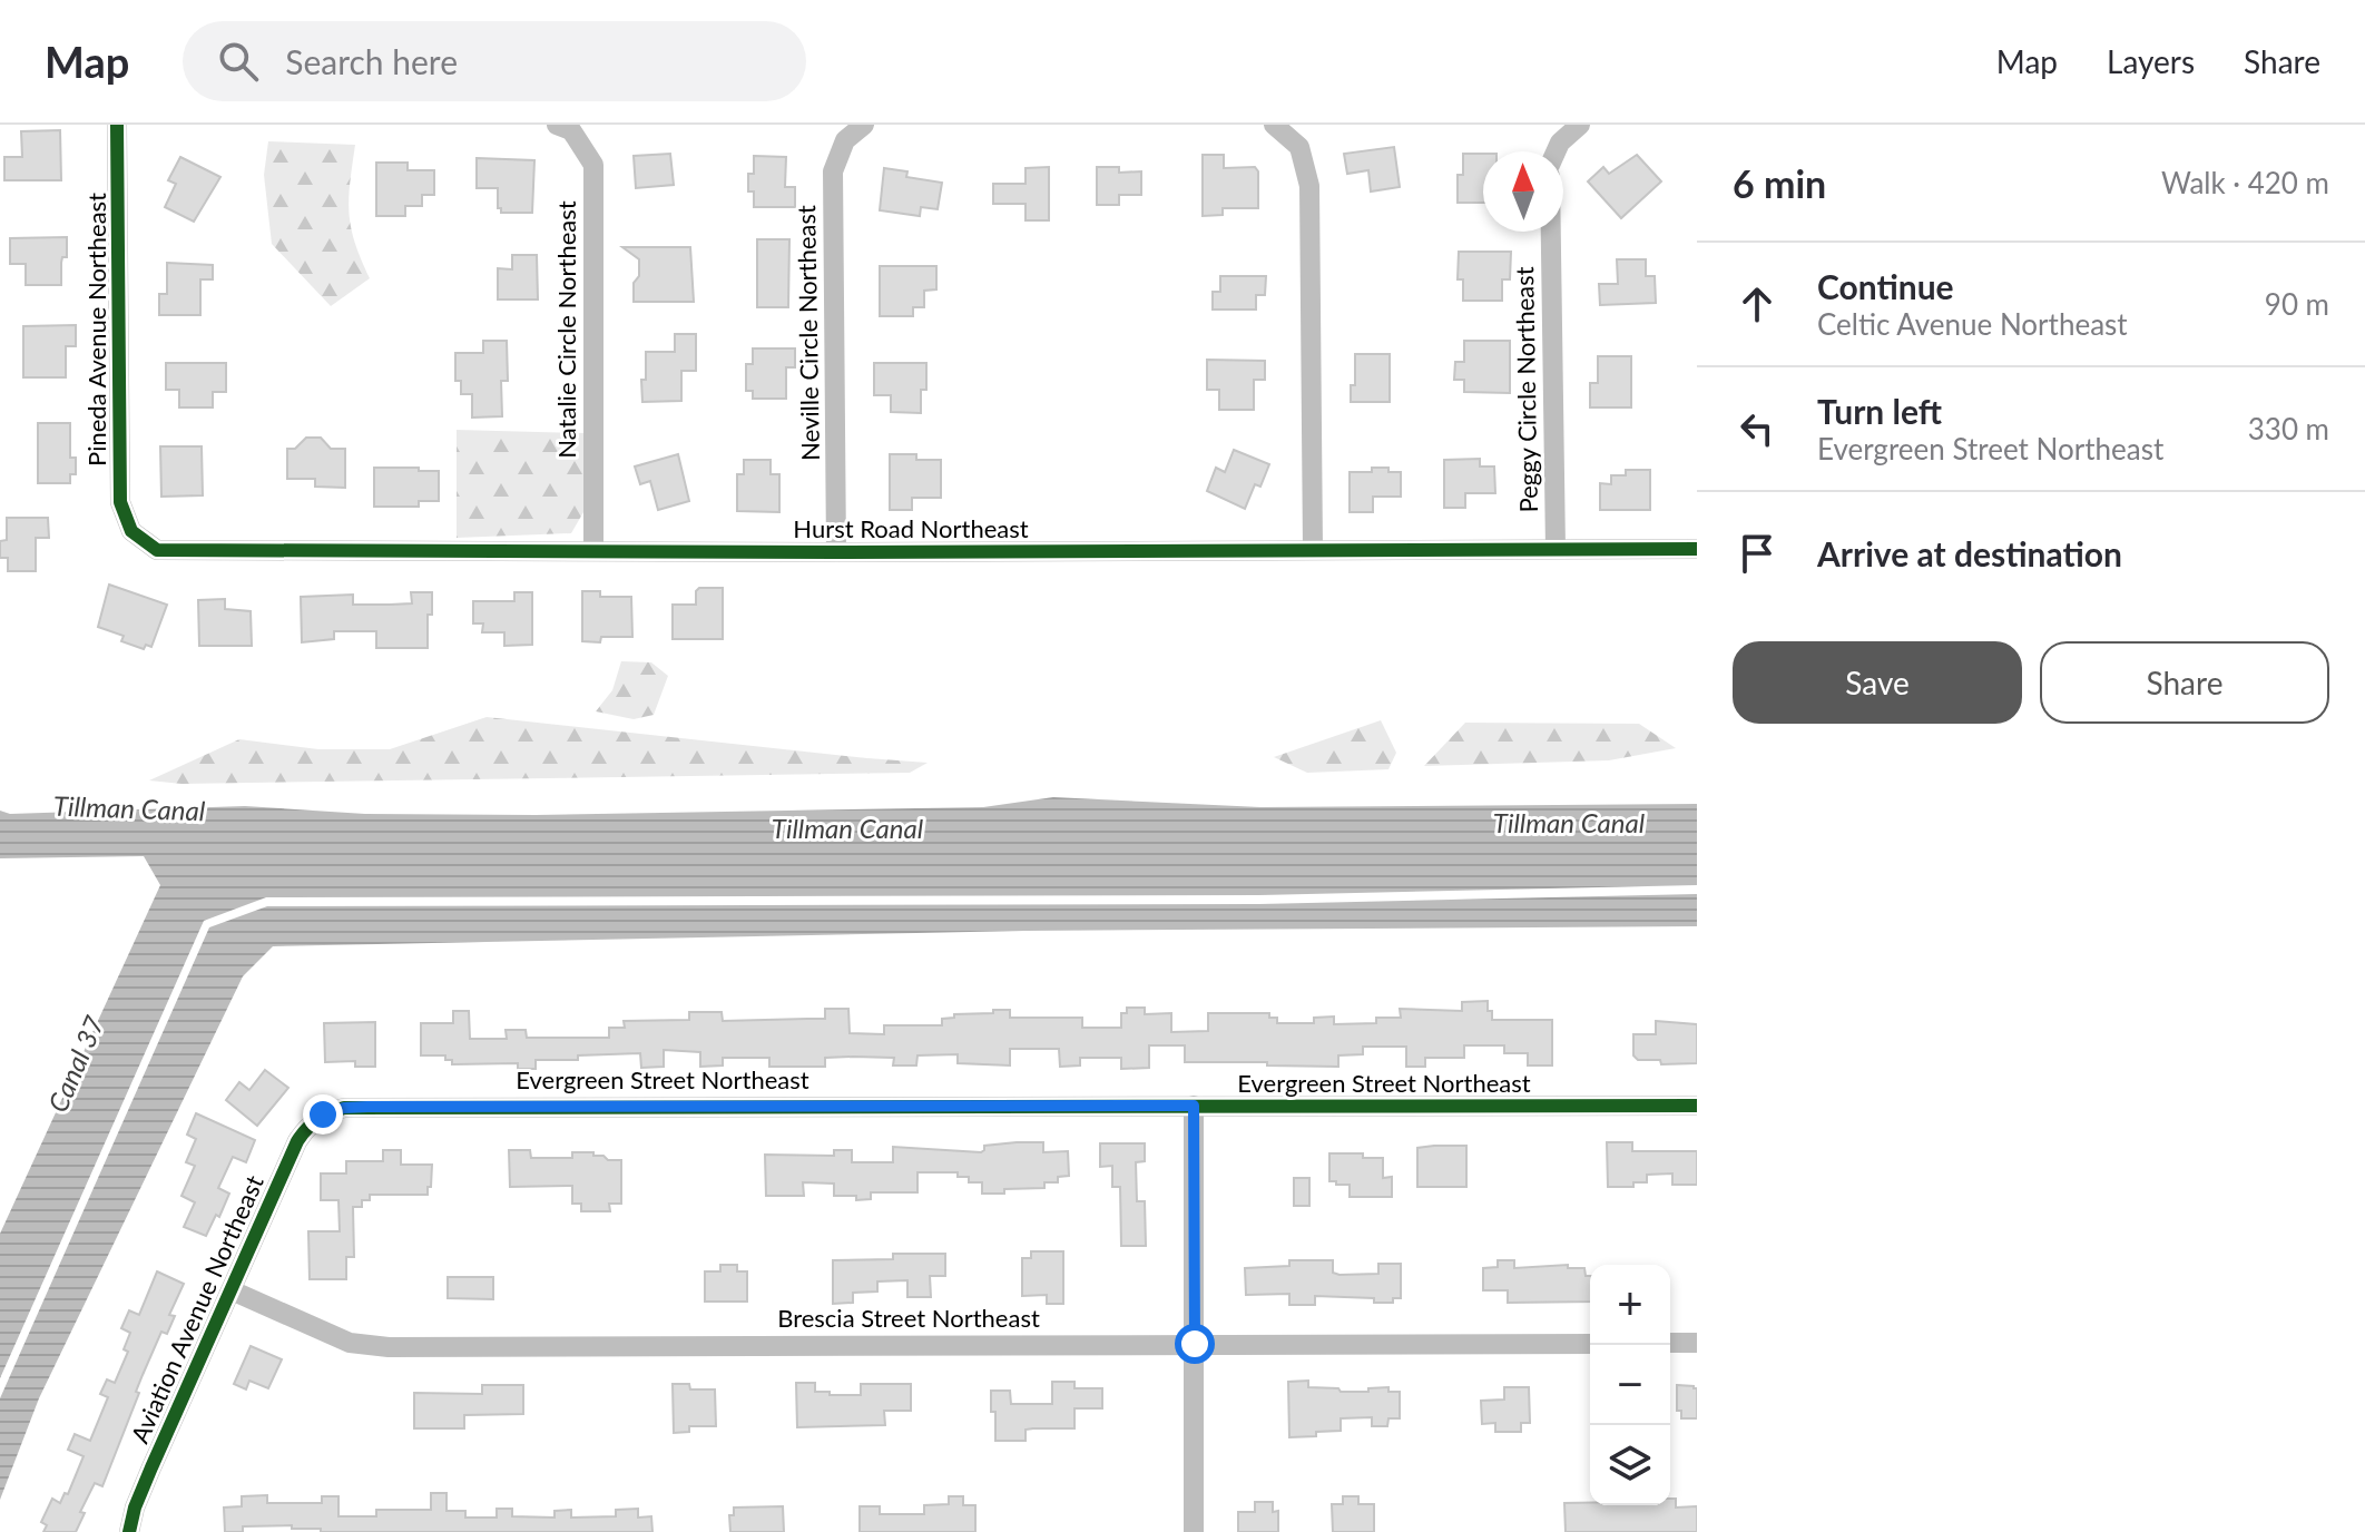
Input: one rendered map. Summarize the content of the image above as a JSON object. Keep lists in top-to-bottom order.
{
  "streets": {
    "street": [
      "Pineda Avenue Northeast",
      "Natalie Circle Northeast",
      "Neville Circle Northeast",
      "Peggy Circle Northeast",
      "Hurst Road Northeast",
      "Evergreen Street Northeast",
      "Aviation Avenue Northeast",
      "Brescia Street Northeast"
    ]
  },
  "crossings": [
    ["Pineda Avenue Northeast", "Hurst Road Northeast"],
    ["Natalie Circle Northeast", "Hurst Road Northeast"],
    ["Neville Circle Northeast", "Hurst Road Northeast"],
    ["Peggy Circle Northeast", "Hurst Road Northeast"],
    ["Evergreen Street Northeast", "Aviation Avenue Northeast"],
    ["Aviation Avenue Northeast", "Brescia Street Northeast"]
  ],
  "water": ["Tillman Canal", "Canal 37"],
  "north": "top",
  "page": {
    "header": "Map",
    "search": "Search here",
    "nav": ["Map", "Layers", "Share"],
    "heading": ["6 min", "Walk · 420 m"],
    "list": [
      ["Continue", "Celtic Avenue Northeast", "90 m"],
      ["Turn left", "Evergreen Street Northeast", "330 m"],
      "Arrive at destination"
    ],
    "buttons": ["Save", "Share"],
    "map_buttons": ["+", "−"]
  }
}
